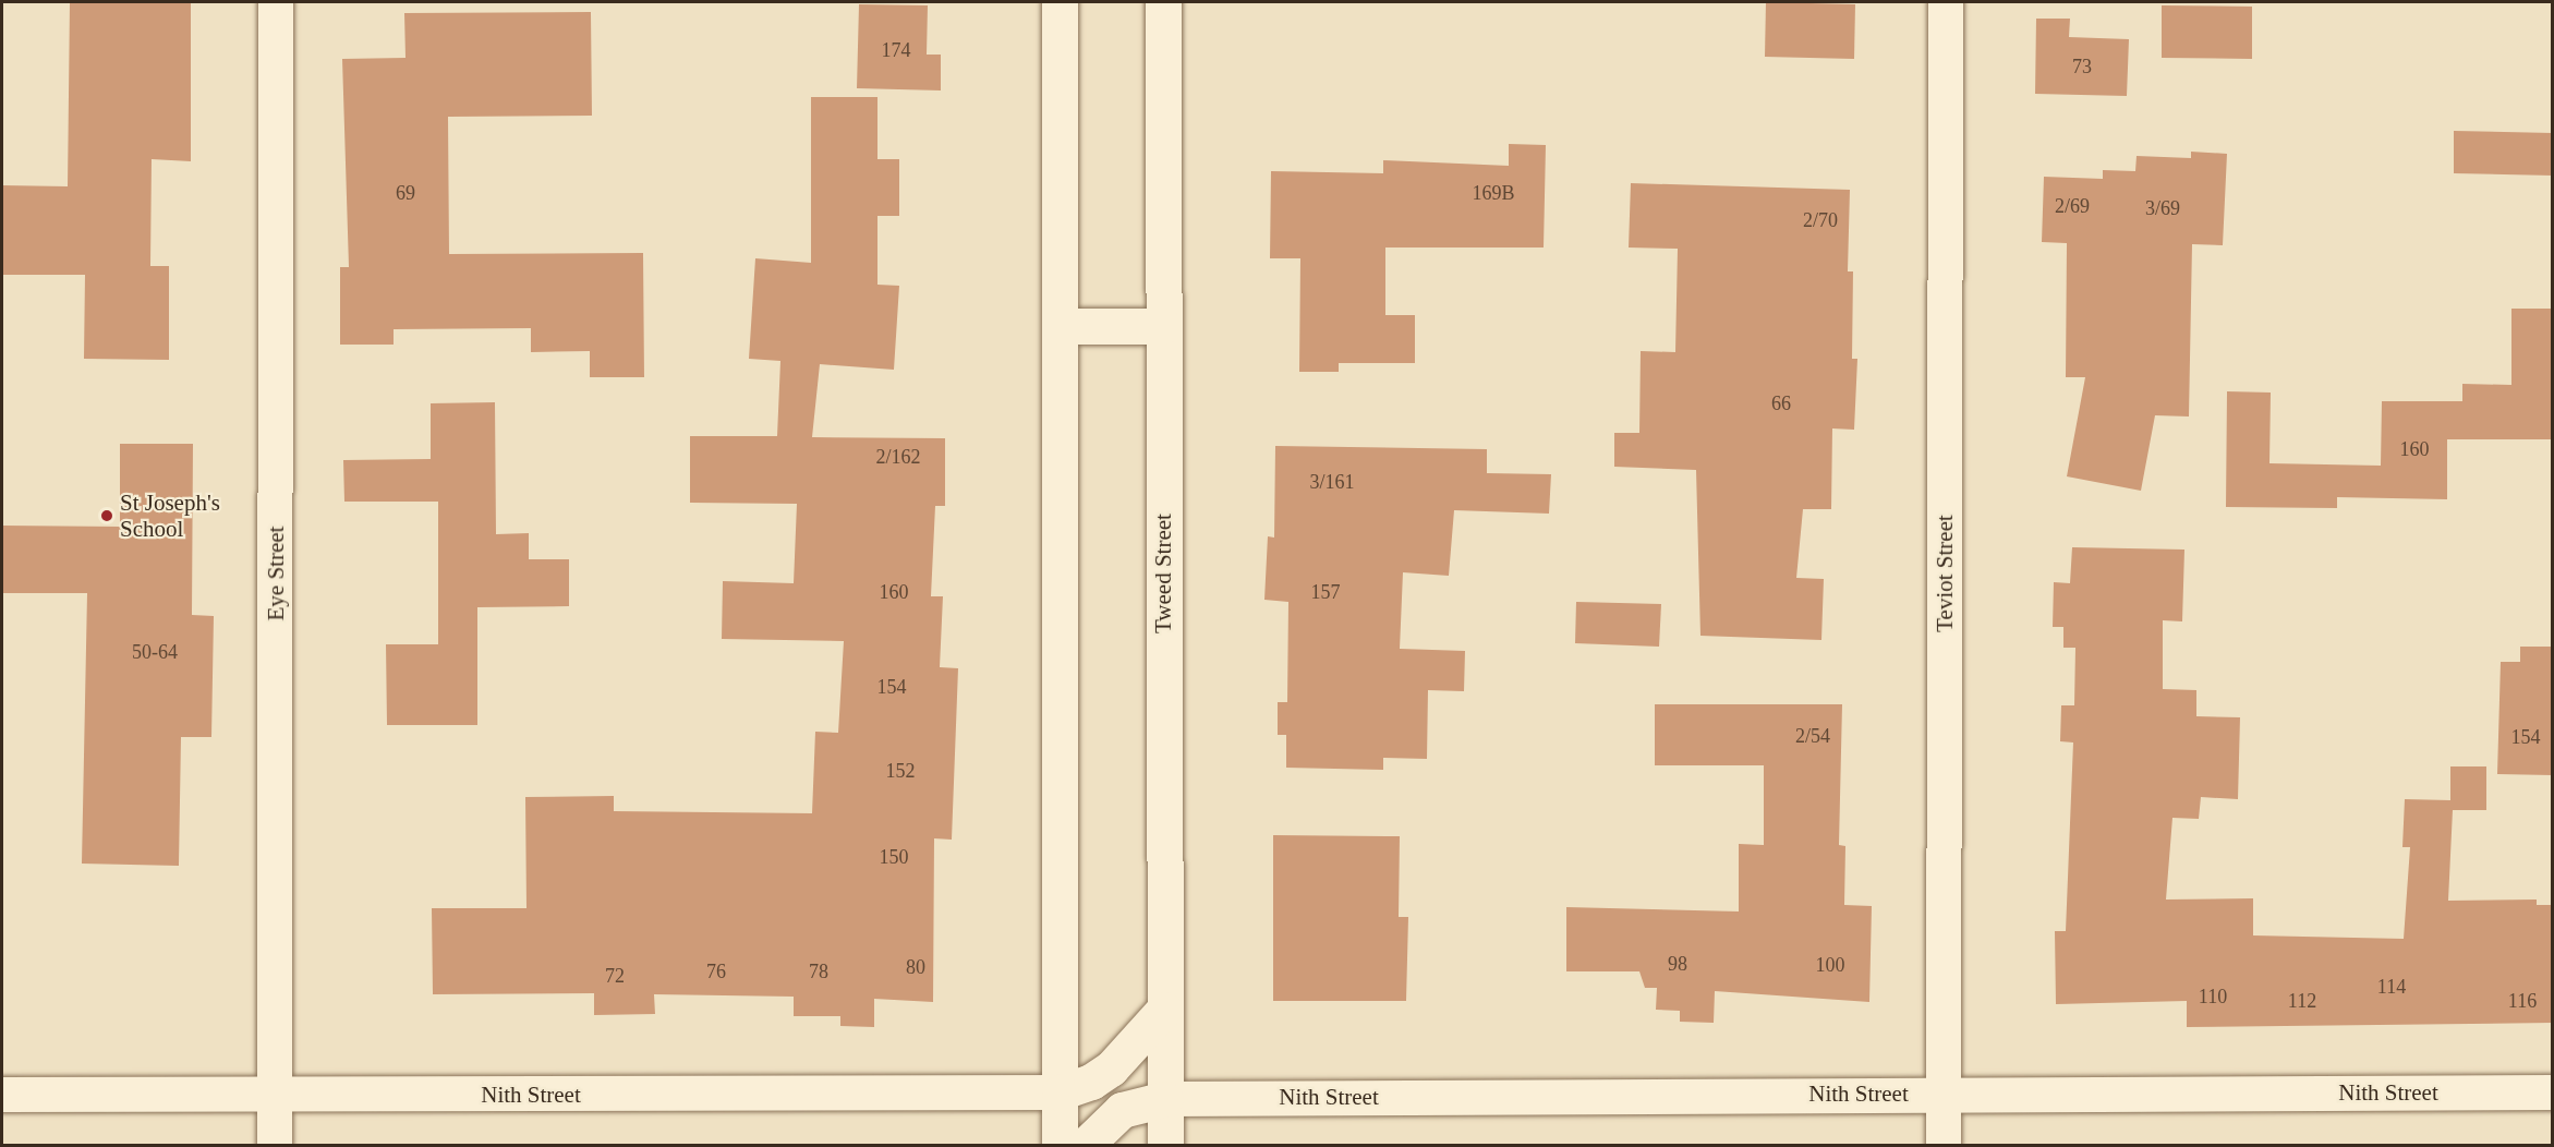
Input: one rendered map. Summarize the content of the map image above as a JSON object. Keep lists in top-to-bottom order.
{
  "streets": {
    "main road": ["Tweed Street"],
    "street": ["Eye Street", "Teviot Street", "Nith Street"]
  },
  "crossings": [
    ["Eye Street", "Nith Street"],
    ["Tweed Street", "Nith Street"],
    ["Teviot Street", "Nith Street"]
  ],
  "places": ["St Joseph's School"],
  "house_numbers": [
    "174",
    "73",
    "69",
    "169B",
    "2/69",
    "3/69",
    "2/70",
    "66",
    "160",
    "2/162",
    "3/161",
    "160",
    "157",
    "50-64",
    "154",
    "2/54",
    "154",
    "152",
    "150",
    "98",
    "100",
    "80",
    "76",
    "78",
    "72",
    "114",
    "110",
    "112",
    "116"
  ]
}
